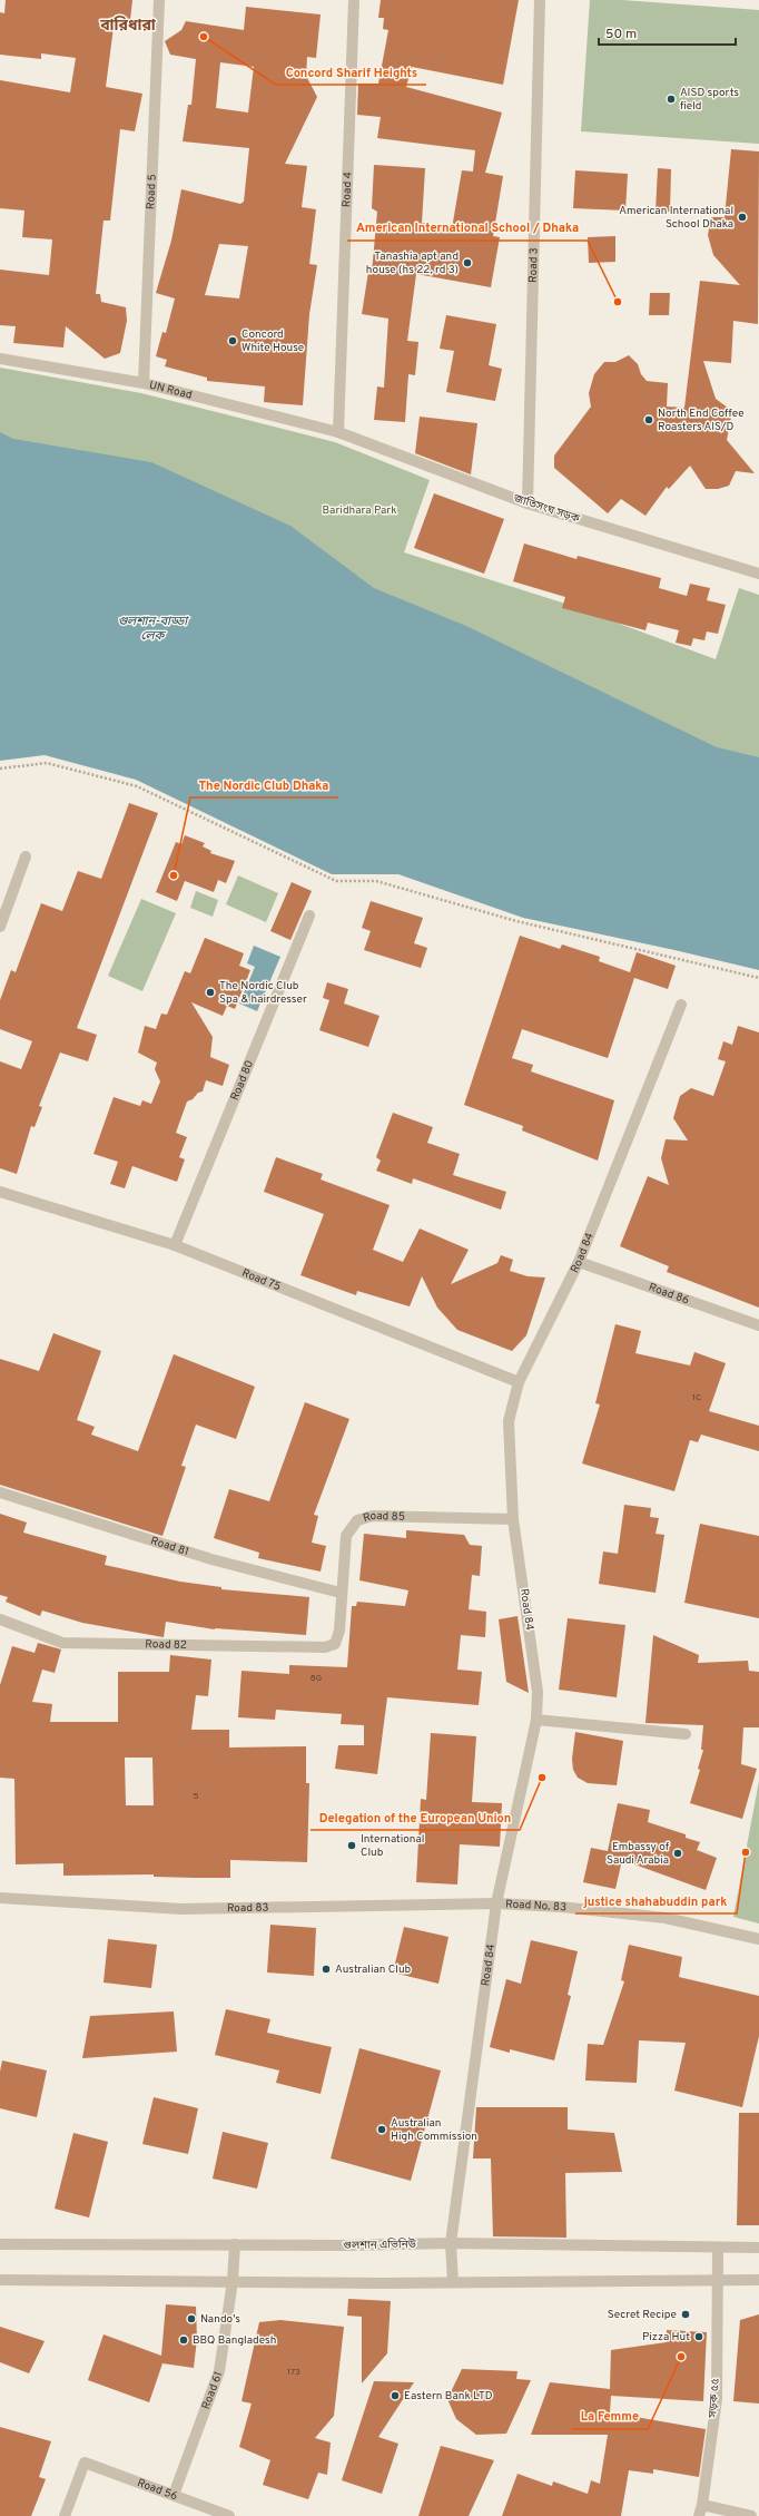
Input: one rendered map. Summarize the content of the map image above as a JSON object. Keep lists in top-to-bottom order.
{
  "streets": {
    "street": [
      "Road 4",
      "Road 5",
      "Road 3",
      "UN Road",
      "জাতিসংঘ সড়ক",
      "Road 80",
      "Road 84",
      "Road 75",
      "Road 86",
      "Road 85",
      "Road 81",
      "Road 82",
      "Road No. 83",
      "Road 83",
      "গুলশান এভিনিউ",
      "Road 61",
      "সড়ক ৫৫",
      "Road 56"
    ]
  },
  "crossings": [
    ["Road 4", "UN Road"],
    ["Road 4", "জাতিসংঘ সড়ক"],
    ["Road 5", "UN Road"],
    ["Road 3", "জাতিসংঘ সড়ক"],
    ["UN Road", "জাতিসংঘ সড়ক"],
    ["Road 80", "Road 75"],
    ["Road 84", "Road 75"],
    ["Road 84", "Road 86"],
    ["Road 84", "Road 85"],
    ["Road 84", "Road No. 83"],
    ["Road 84", "Road 83"],
    ["Road 84", "গুলশান এভিনিউ"],
    ["Road 85", "Road 81"],
    ["Road 85", "Road 82"],
    ["Road No. 83", "Road 83"],
    ["গুলশান এভিনিউ", "Road 61"],
    ["গুলশান এভিনিউ", "সড়ক ৫৫"],
    ["Road 61", "Road 56"]
  ],
  "districts": ["বারিধারা"],
  "water": ["গুলশান-বাড্ডা লেক"],
  "parks": ["Baridhara Park"],
  "places": [
    "Concord Sharif Heights",
    "AISD sports field",
    "American International School Dhaka",
    "Tanashia apt and house (hs 22, rd 3)",
    "American International School / Dhaka",
    "Concord White House",
    "North End Coffee Roasters AIS/D",
    "The Nordic Club Dhaka",
    "The Nordic Club Spa & hairdresser",
    "Delegation of the European Union",
    "International Club",
    "justice shahabuddin park",
    "Embassy of Saudi Arabia",
    "Australian Club",
    "Australian High Commission",
    "Secret Recipe",
    "Nando's",
    "Pizza Hut",
    "BBQ Bangladesh",
    "La Femme",
    "Eastern Bank LTD"
  ],
  "house_numbers": [
    "1C",
    "8G",
    "5",
    "173"
  ],
  "scale_bar": "50 m"
}
